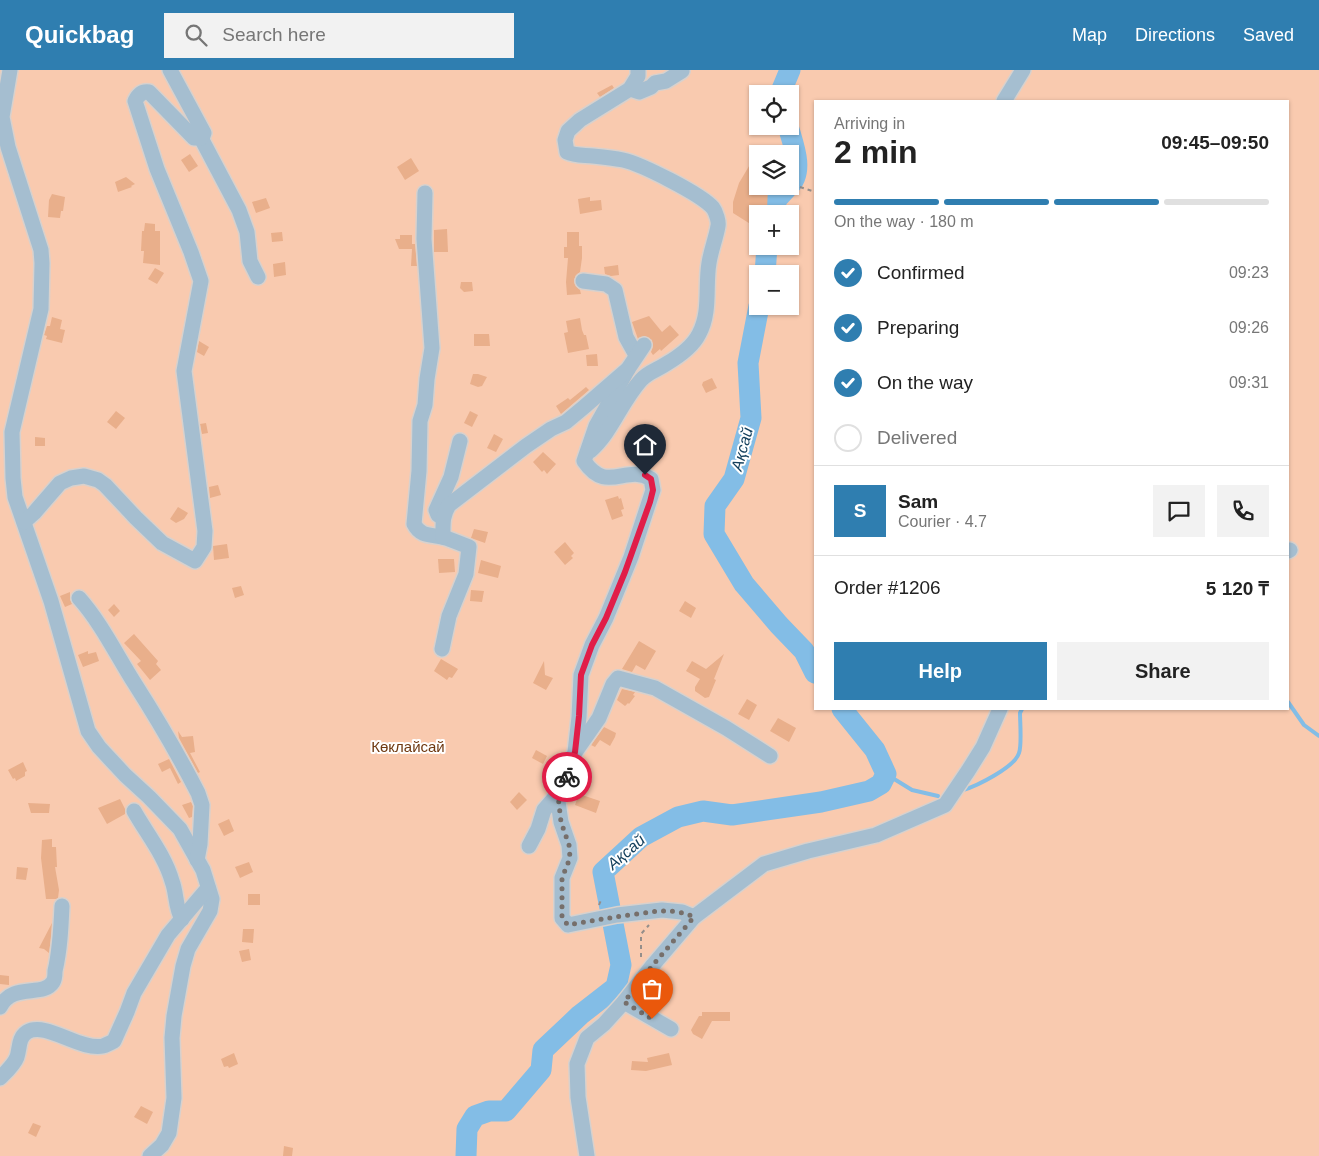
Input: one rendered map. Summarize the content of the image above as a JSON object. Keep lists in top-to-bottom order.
{
  "water": ["Ақсай"],
  "parks": ["Көклайсай"],
  "page": {
    "header": "Quickbag",
    "search": "Search here",
    "nav": ["Map", "Directions", "Saved"],
    "map_buttons": ["+", "−"],
    "heading": ["2 min", "Arriving in", "09:45–09:50"],
    "panel": [
      "Sam",
      "Courier · 4.7",
      "Order #1206",
      "5 120 ₸"
    ],
    "bar": "On the way · 180 m",
    "list": [
      ["Confirmed", "09:23"],
      ["Preparing", "09:26"],
      ["On the way", "09:31"],
      "Delivered"
    ],
    "round": "S",
    "buttons": ["Help", "Share"]
  }
}
